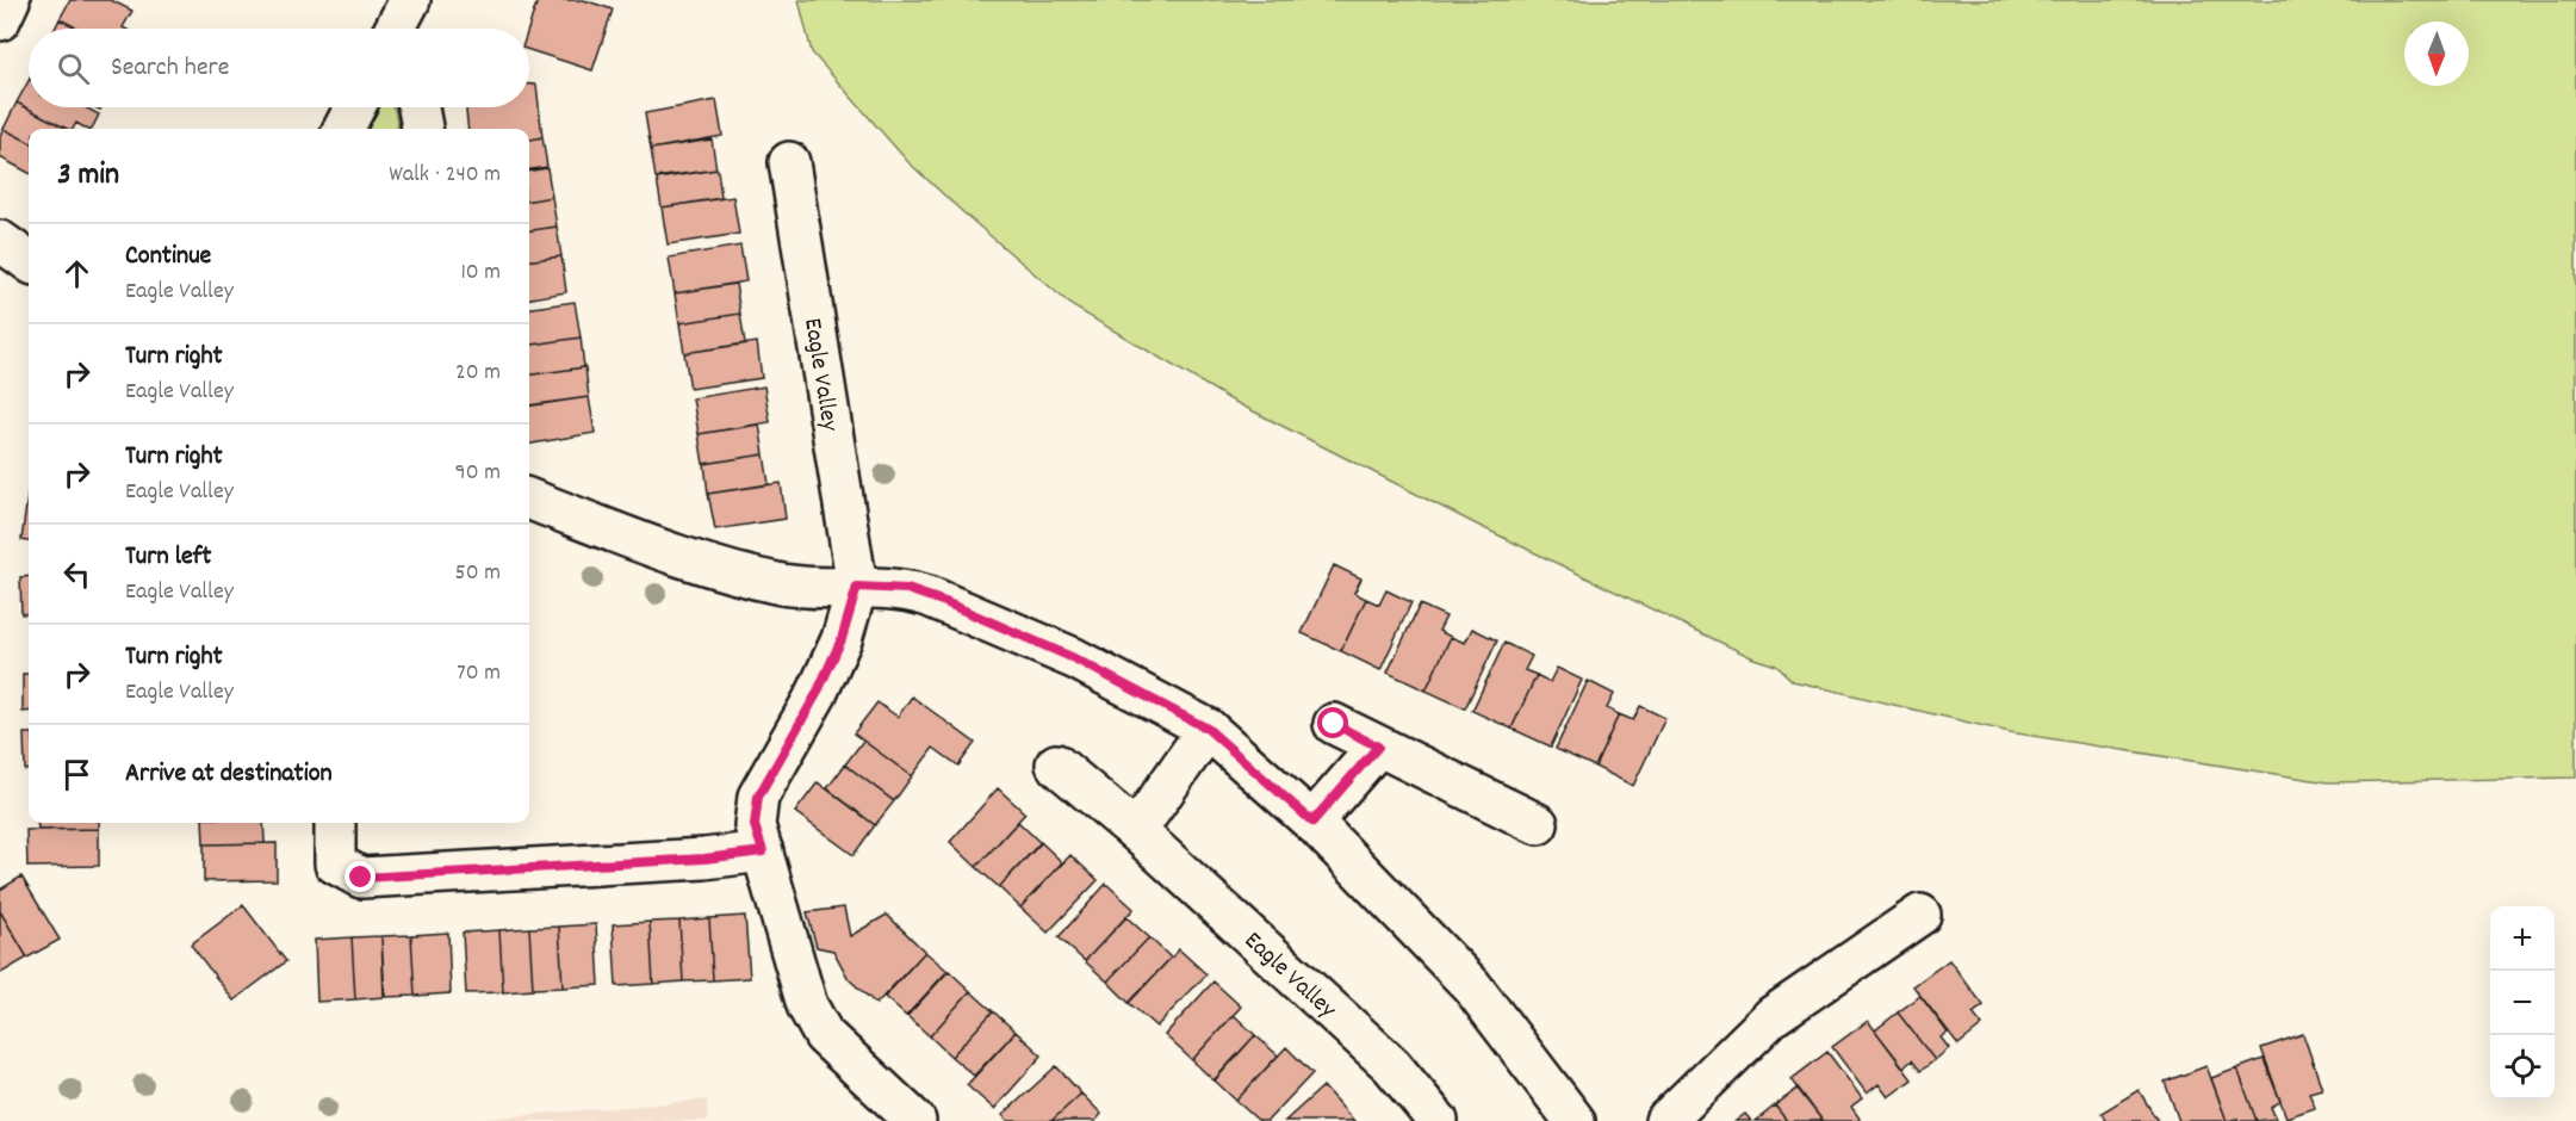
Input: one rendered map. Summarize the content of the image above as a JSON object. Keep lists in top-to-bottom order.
{
  "streets": {
    "street": ["Eagle Valley"]
  },
  "north": "bottom",
  "page": {
    "search": "Search here",
    "heading": ["3 min", "Walk · 240 m"],
    "list": [
      ["Continue", "Eagle Valley", "10 m"],
      ["Turn right", "Eagle Valley", "20 m"],
      ["Turn right", "Eagle Valley", "90 m"],
      ["Turn left", "Eagle Valley", "50 m"],
      ["Turn right", "Eagle Valley", "70 m"],
      "Arrive at destination"
    ],
    "map_buttons": ["+", "−"]
  }
}
